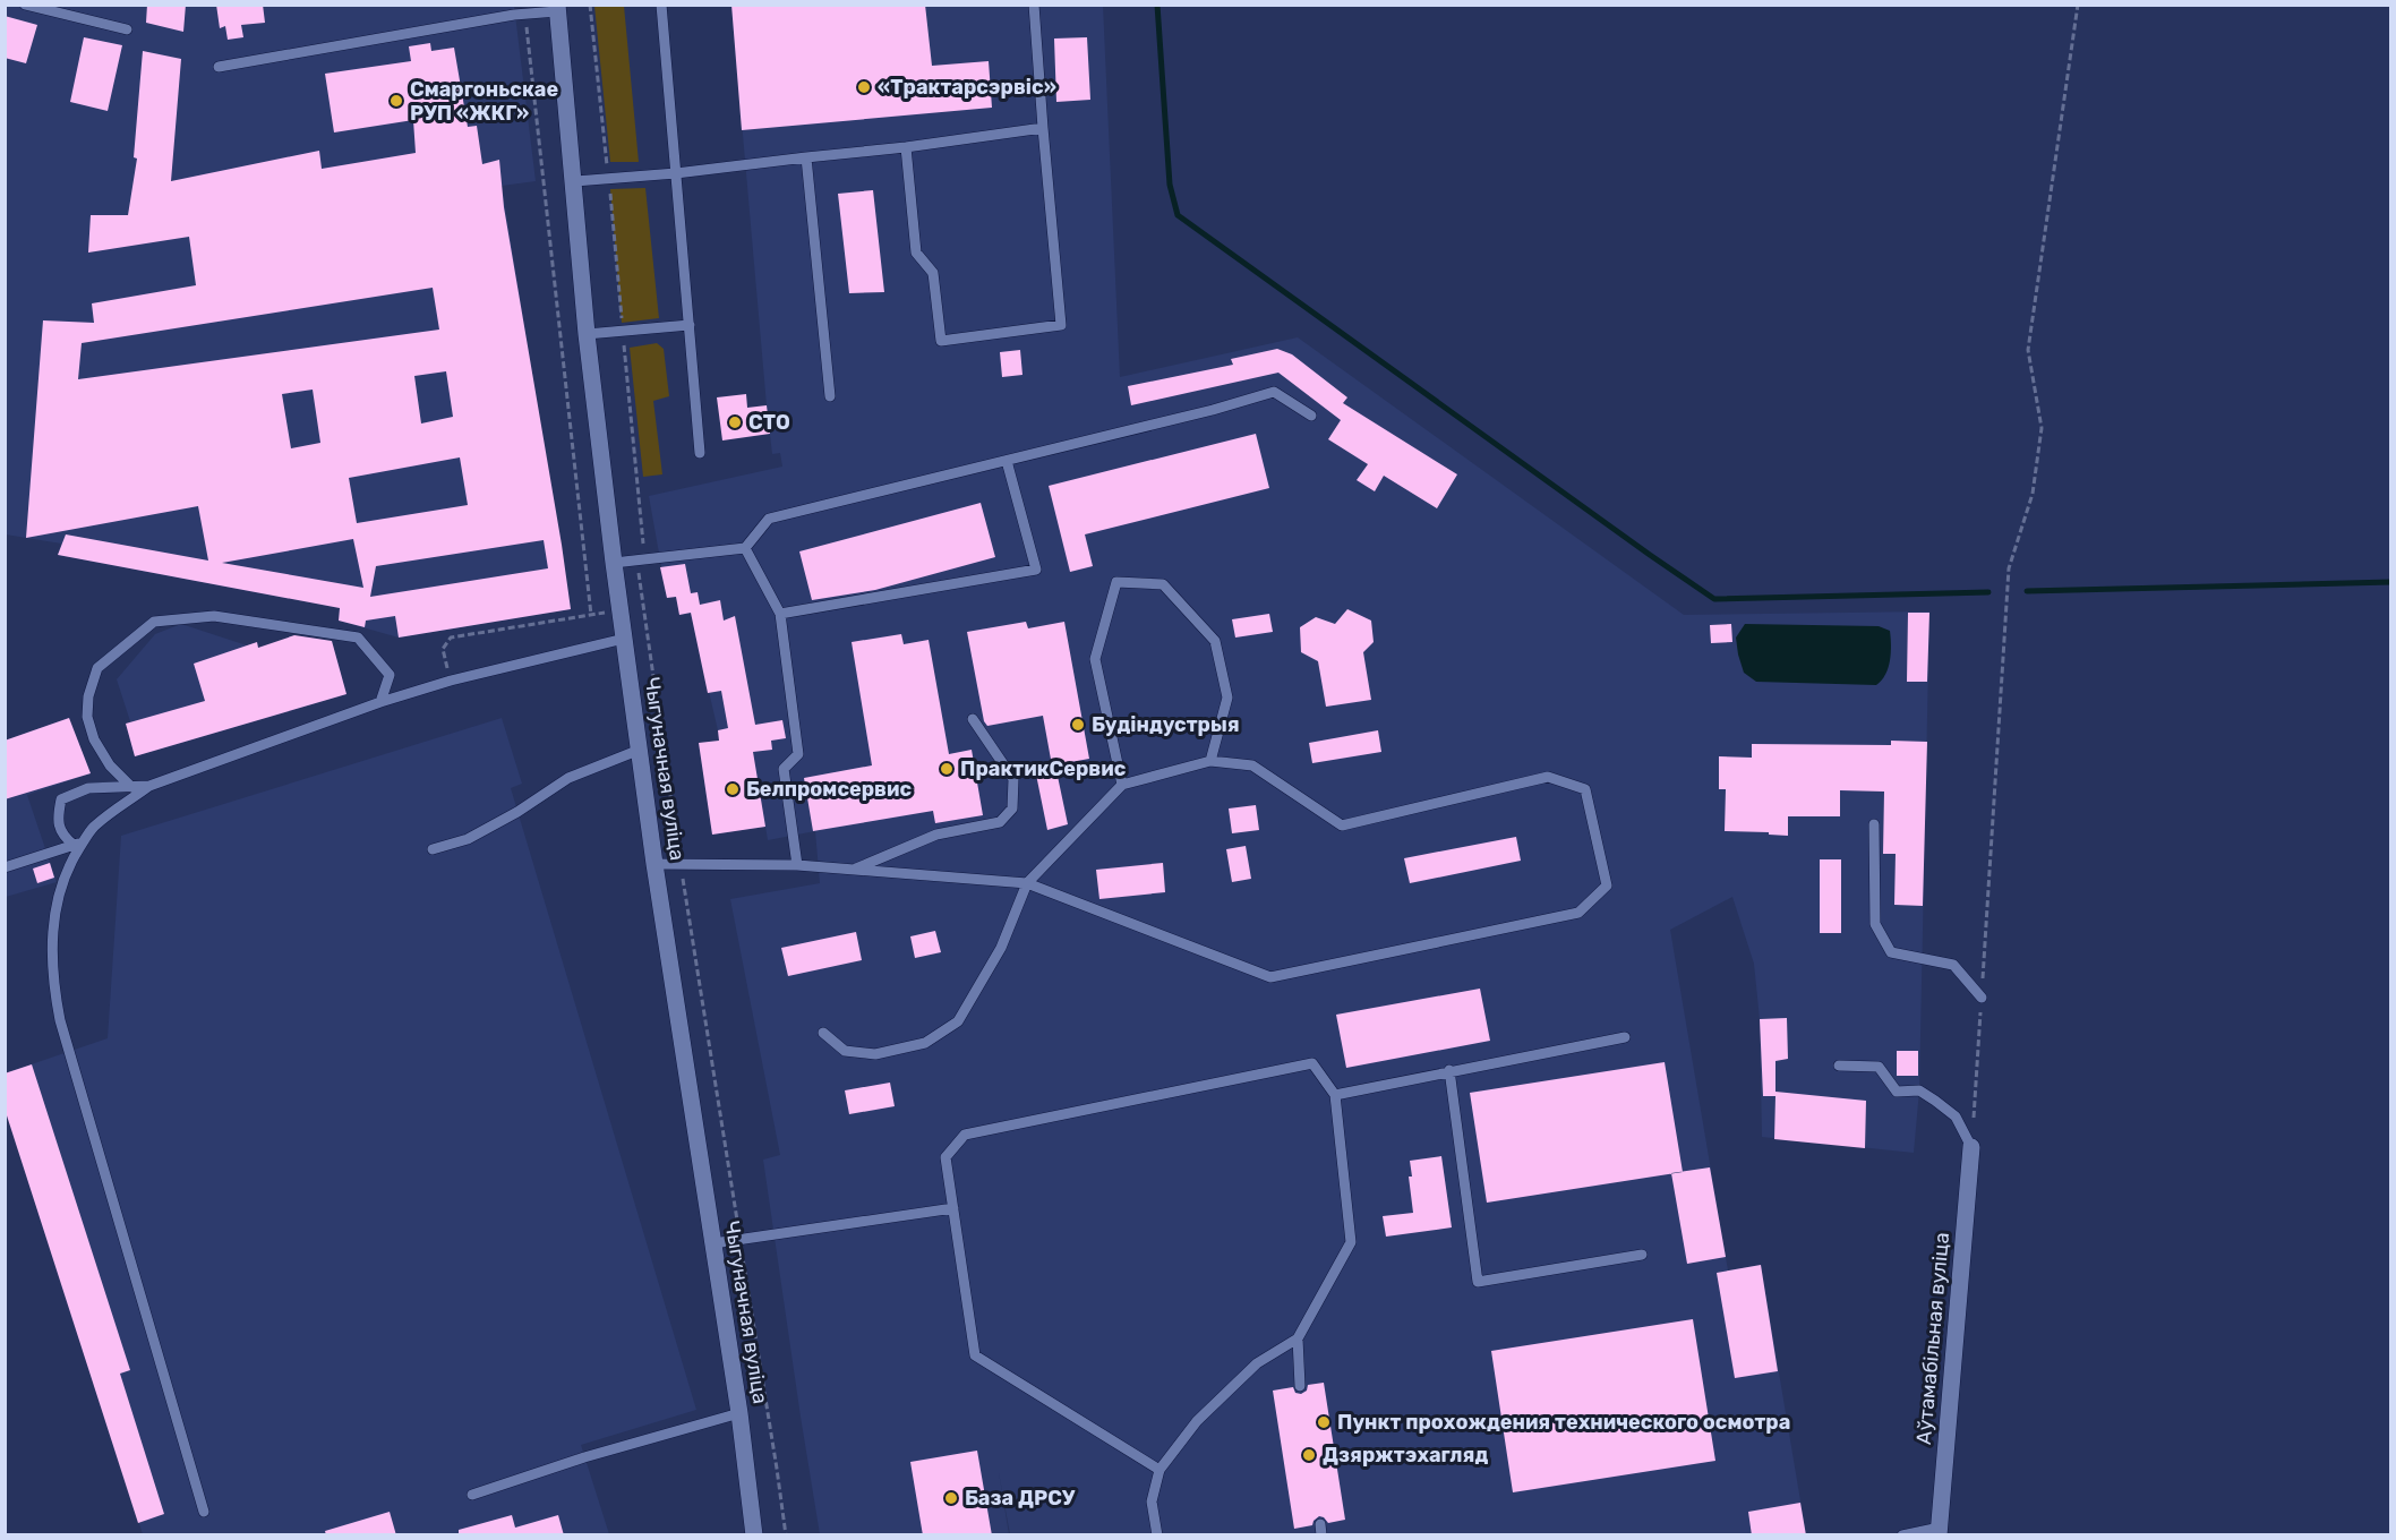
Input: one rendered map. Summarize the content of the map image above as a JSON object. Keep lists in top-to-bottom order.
{
  "streets": {
    "street": ["Чыгуначная вуліца", "Аўтамабільная вуліца"]
  },
  "places": [
    "«Трактарсэрвіс»",
    "Смаргоньскае РУП «ЖКГ»",
    "СТО",
    "Будіндустрыя",
    "ПрактикСервис",
    "Белпромсервис",
    "Пункт прохождения технического осмотра",
    "Дзяржтэхагляд",
    "База ДРСУ"
  ]
}
